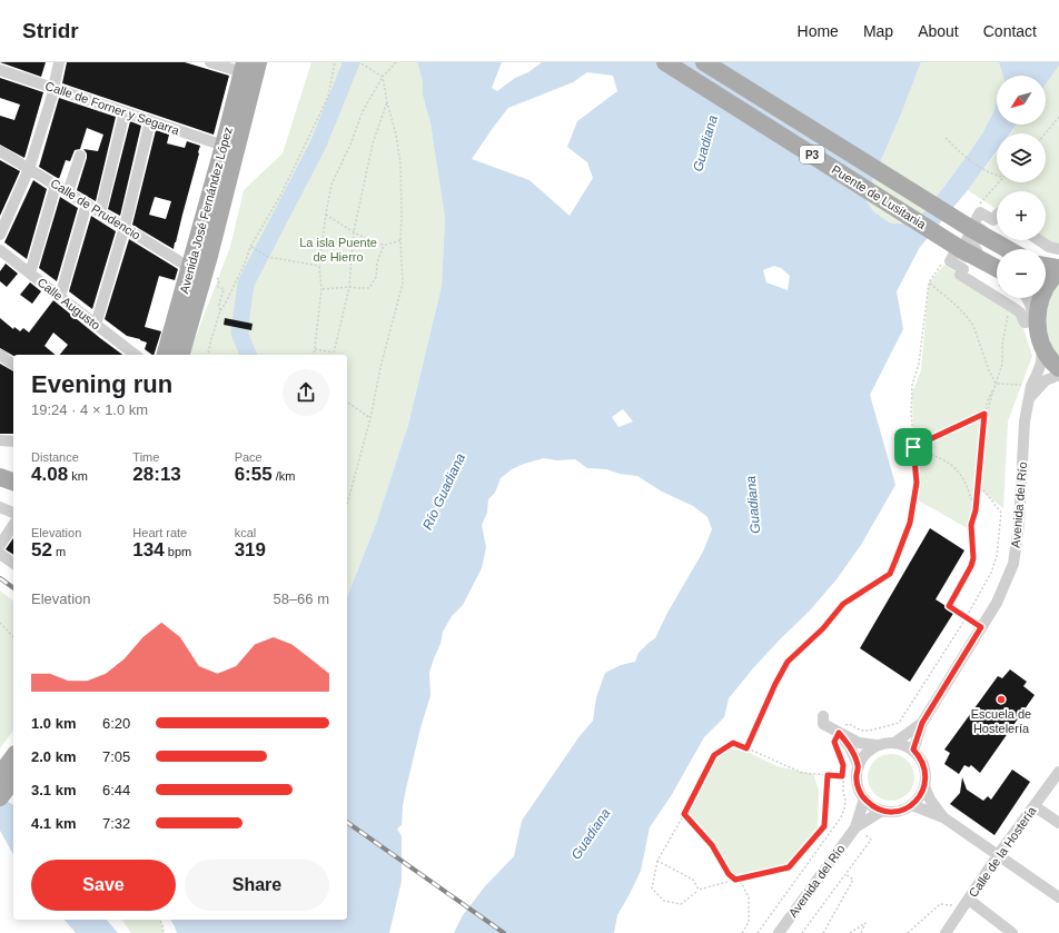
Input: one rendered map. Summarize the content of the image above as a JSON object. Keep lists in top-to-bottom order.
{
  "streets": {
    "main road": ["P3", "Puente de Lusitania", "Avenida José Fernández López"],
    "street": [
      "Calle de Forner y Segarra",
      "Calle de Prudencio",
      "Calle Augusto",
      "Avenida del Río",
      "Calle de la Hostería"
    ]
  },
  "crossings": [
    ["Calle de Forner y Segarra", "Avenida José Fernández López"],
    ["Calle de Prudencio", "Avenida José Fernández López"]
  ],
  "water": ["Guadiana", "Río Guadiana"],
  "parks": ["La isla Puente de Hierro"],
  "places": ["Escuela de Hostelería"],
  "north": "bottom left",
  "page": {
    "header": "Stridr",
    "nav": [
      "Home",
      "Map",
      "About",
      "Contact"
    ],
    "map_buttons": ["+", "−"],
    "heading": ["Evening run", "19:24 · 4 × 1.0 km"],
    "stats": [
      ["Distance", "4.08 km"],
      ["Time", "28:13"],
      ["Pace", "6:55 /km"],
      ["Elevation", "52 m"],
      ["Heart rate", "134 bpm"],
      ["kcal", "319"]
    ],
    "chart": ["Elevation", "58–66 m"],
    "list": [
      {
        "name": "1.0 km",
        "note": "6:20"
      },
      {
        "name": "2.0 km",
        "note": "7:05"
      },
      {
        "name": "3.1 km",
        "note": "6:44"
      },
      {
        "name": "4.1 km",
        "note": "7:32"
      }
    ],
    "buttons": ["Save", "Share"]
  }
}
